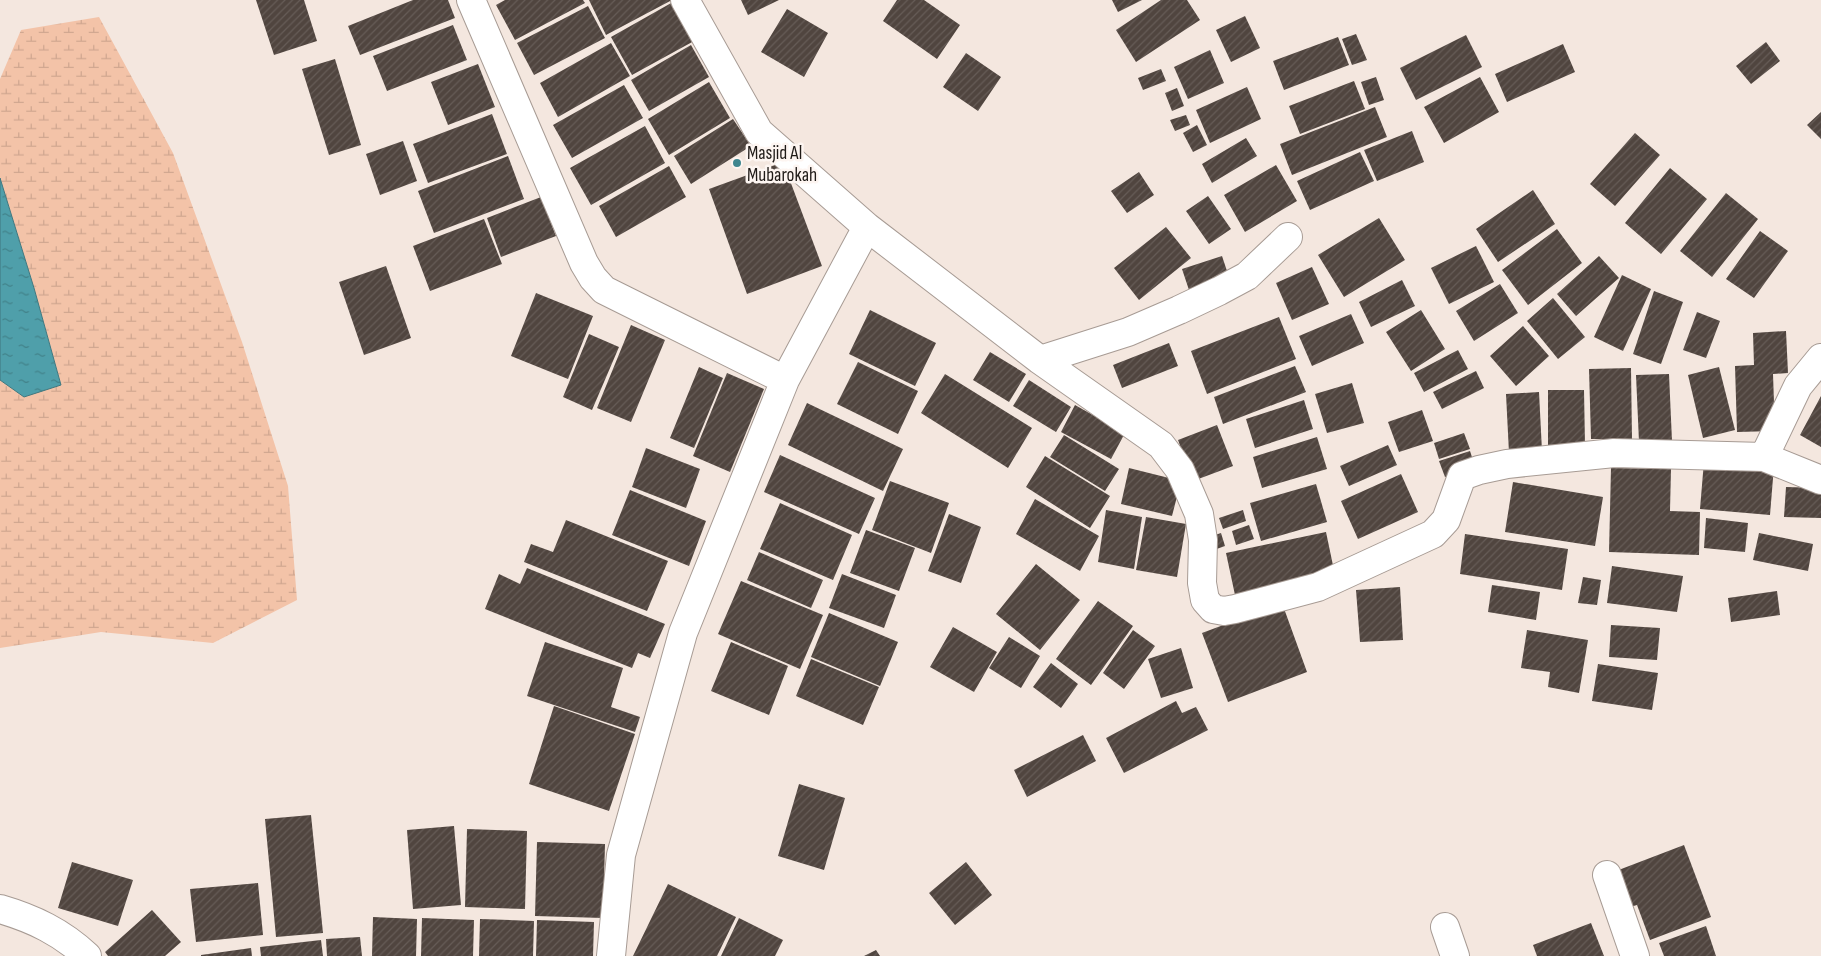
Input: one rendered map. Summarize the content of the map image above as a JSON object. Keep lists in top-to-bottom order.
{
  "places": ["Masjid Al Mubarokah"]
}
